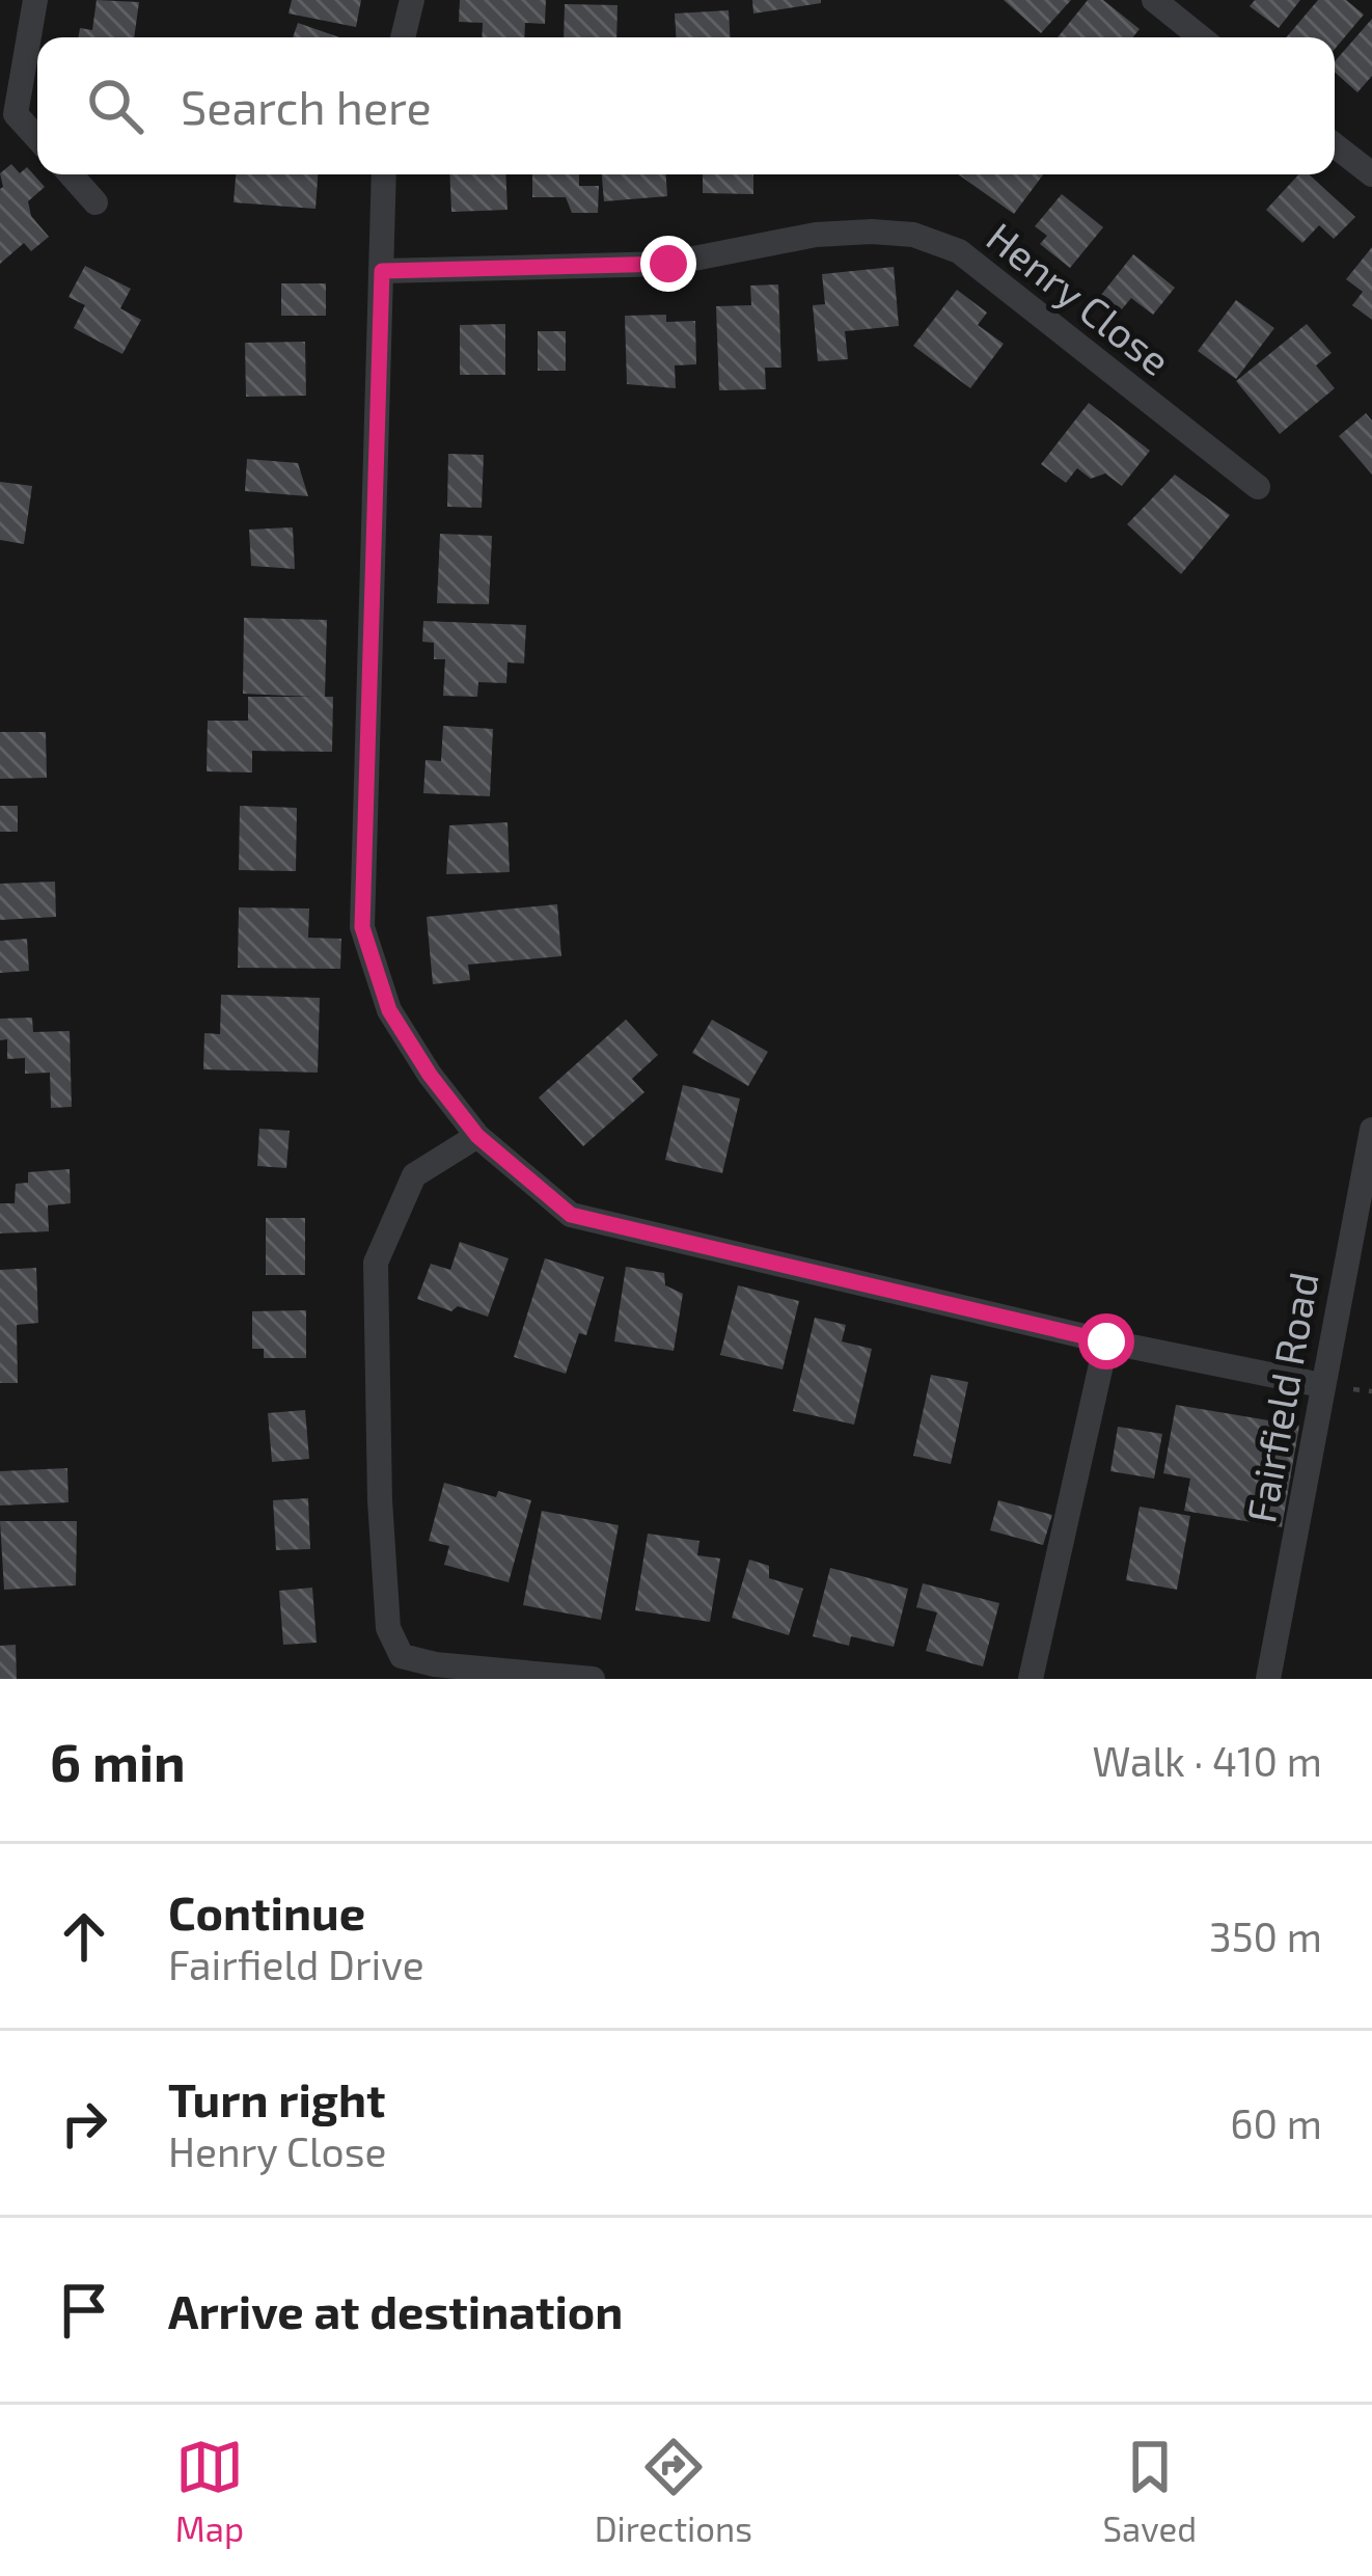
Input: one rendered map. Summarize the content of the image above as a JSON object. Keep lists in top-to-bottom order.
{
  "streets": {
    "street": ["Henry Close", "Fairfield Road"]
  },
  "page": {
    "search": "Search here",
    "heading": ["6 min", "Walk · 410 m"],
    "list": [
      ["Continue", "Fairfield Drive", "350 m"],
      ["Turn right", "Henry Close", "60 m"],
      "Arrive at destination"
    ],
    "nav": ["Map", "Directions", "Saved"]
  }
}
